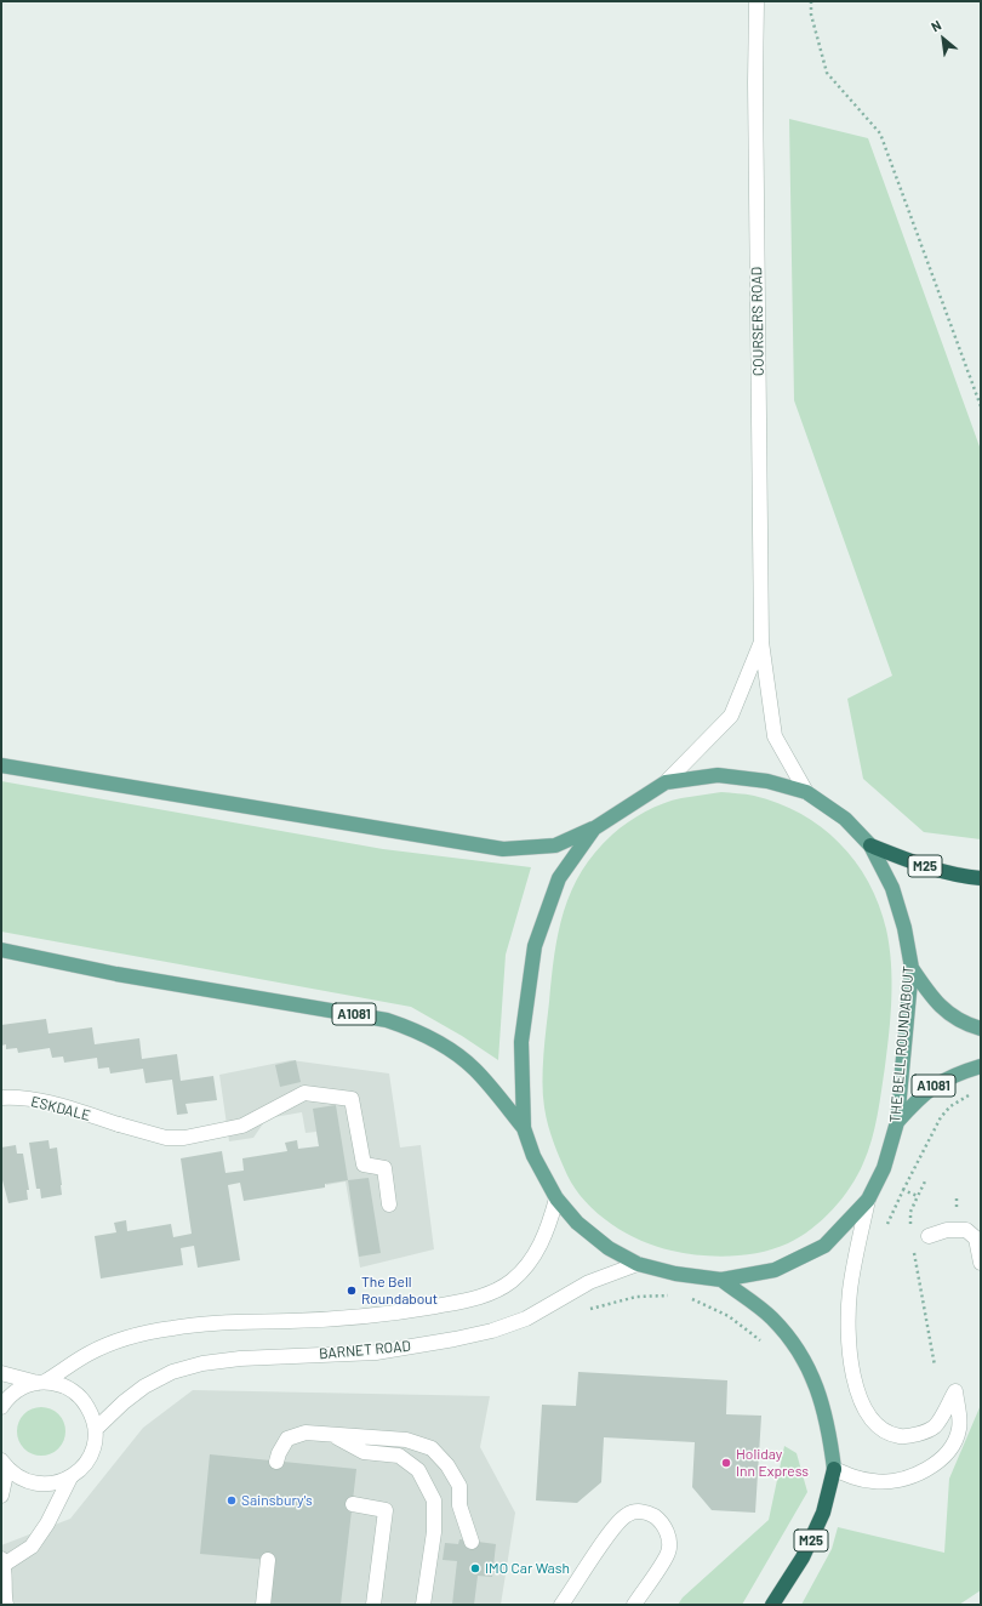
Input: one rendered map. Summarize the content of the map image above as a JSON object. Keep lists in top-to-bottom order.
{
  "streets": {
    "highway": ["M25"],
    "main road": ["A1081", "THE BELL ROUNDABOUT"],
    "street": ["COURSERS ROAD", "ESKDALE", "BARNET ROAD"]
  },
  "crossings": [
    ["COURSERS ROAD", "THE BELL ROUNDABOUT"],
    ["M25", "THE BELL ROUNDABOUT"],
    ["A1081", "THE BELL ROUNDABOUT"],
    ["THE BELL ROUNDABOUT", "BARNET ROAD"]
  ],
  "places": [
    "The Bell Roundabout",
    "Holiday Inn Express",
    "Sainsbury's",
    "IMO Car Wash"
  ],
  "north": "top left"
}
